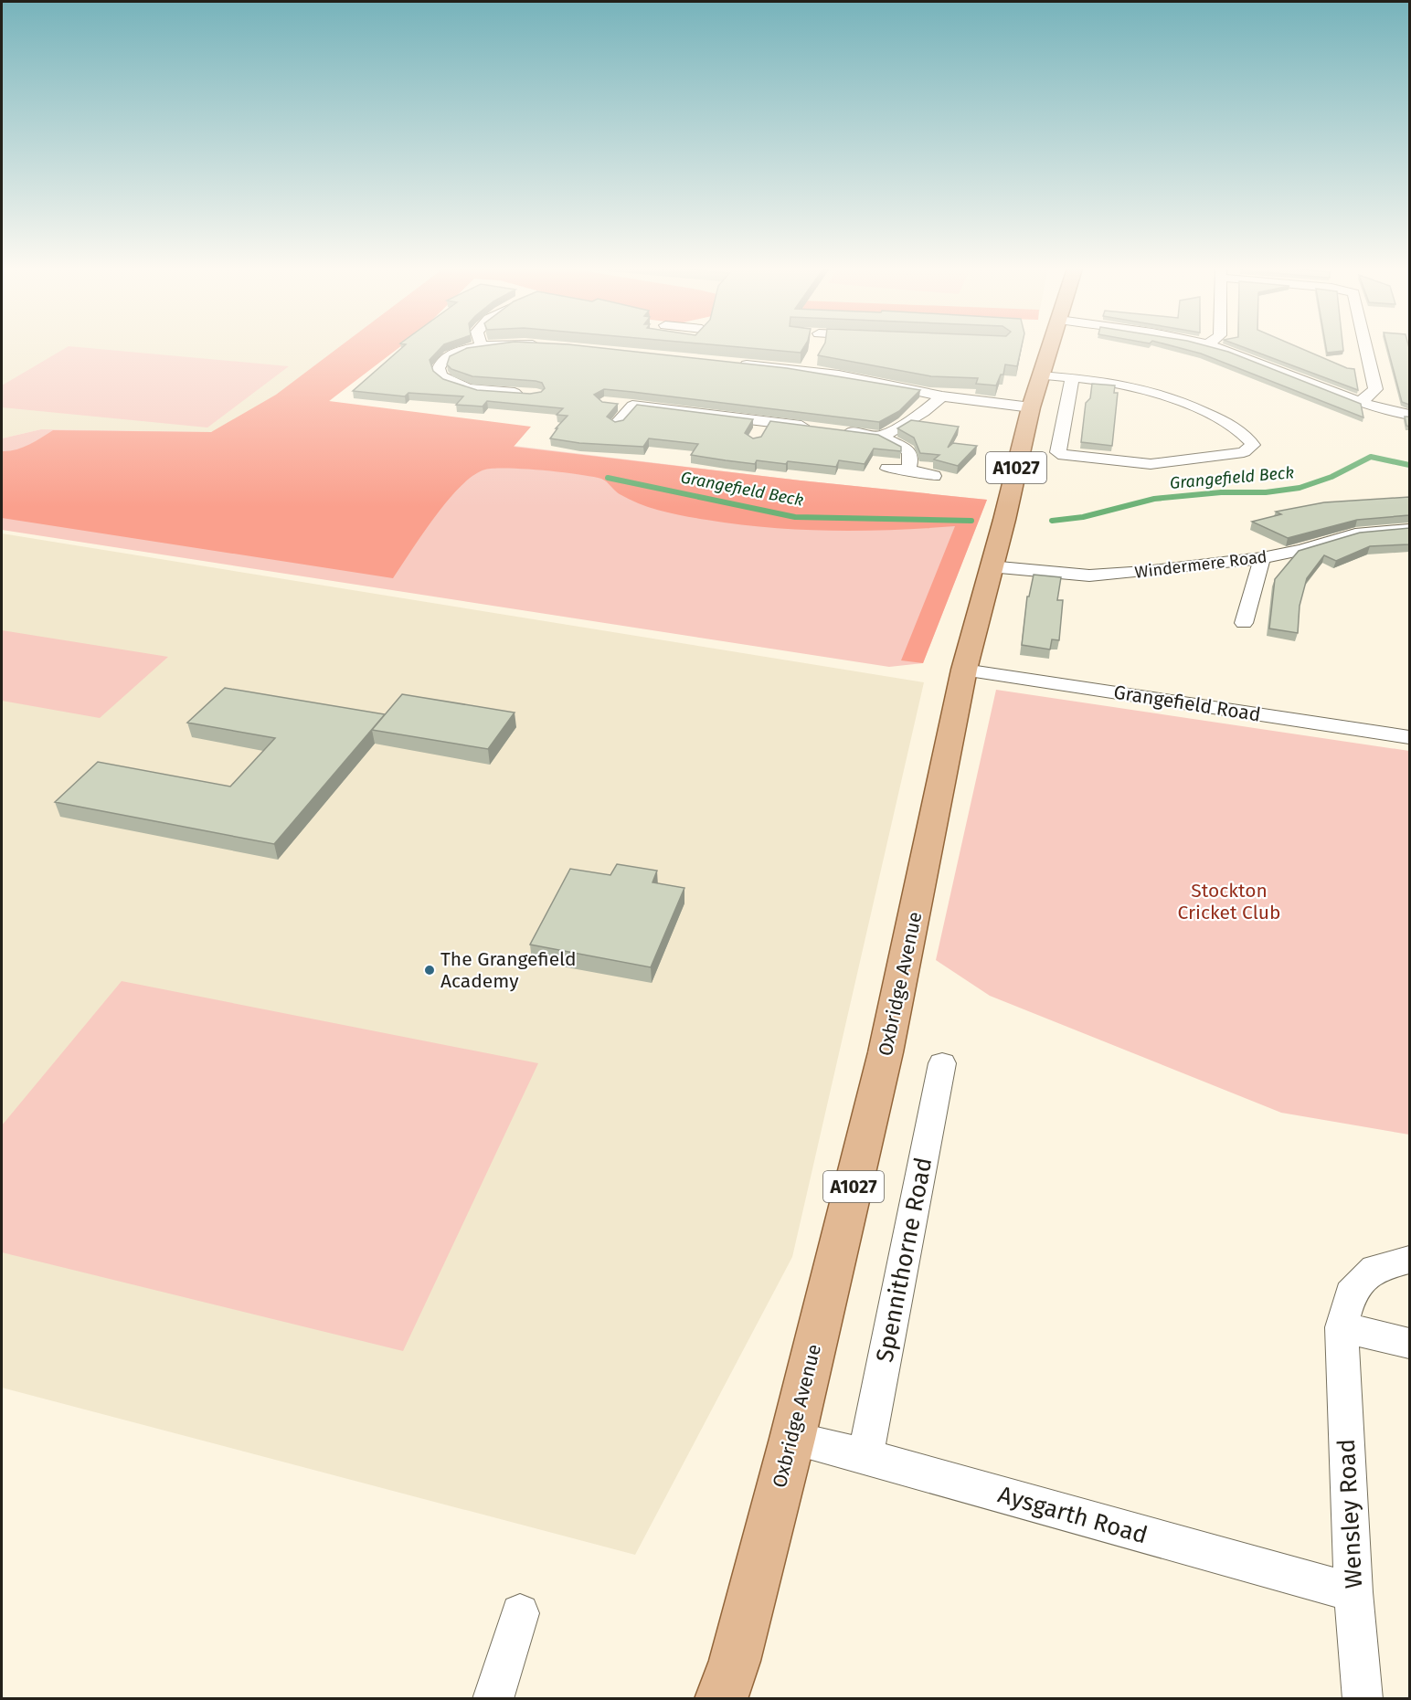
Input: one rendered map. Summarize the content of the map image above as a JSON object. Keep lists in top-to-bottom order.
{
  "streets": {
    "main road": ["A1027", "Oxbridge Avenue"],
    "street": [
      "Windermere Road",
      "Grangefield Road",
      "Spennithorne Road",
      "Wensley Road",
      "Aysgarth Road"
    ]
  },
  "crossings": [
    ["Windermere Road", "Oxbridge Avenue"],
    ["Grangefield Road", "Oxbridge Avenue"],
    ["Oxbridge Avenue", "Aysgarth Road"],
    ["Spennithorne Road", "Aysgarth Road"],
    ["Wensley Road", "Aysgarth Road"]
  ],
  "water": ["Grangefield Beck"],
  "parks": ["Stockton Cricket Club"],
  "places": ["The Grangefield Academy"]
}
